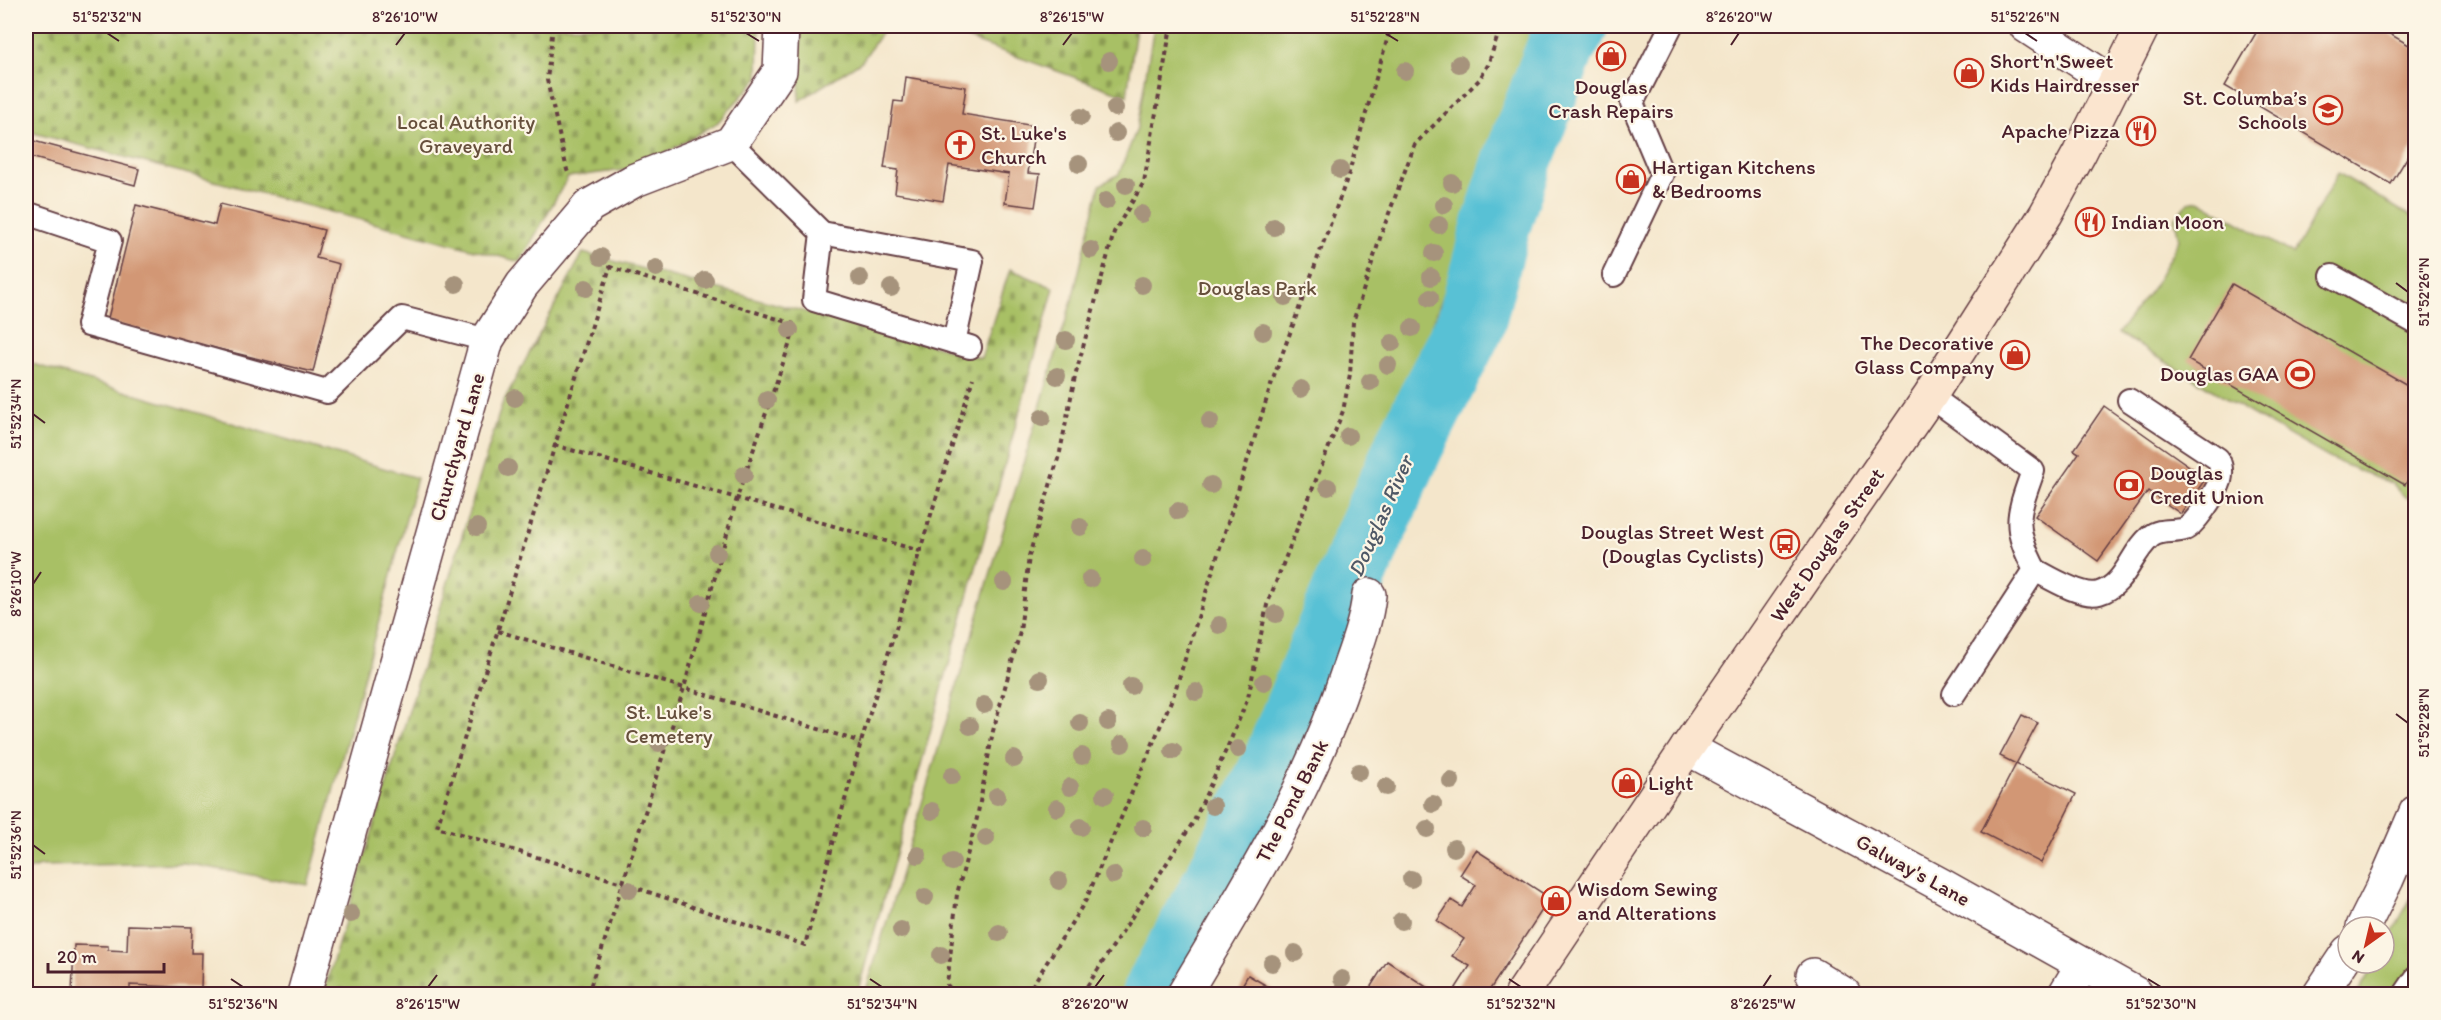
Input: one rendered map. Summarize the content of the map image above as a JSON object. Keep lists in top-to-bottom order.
{
  "streets": {
    "main road": ["West Douglas Street"],
    "street": ["Churchyard Lane", "The Pond Bank", "Galway's Lane"]
  },
  "crossings": [
    ["West Douglas Street", "Galway's Lane"]
  ],
  "water": ["Douglas River"],
  "parks": ["Local Authority Graveyard", "Douglas Park", "St. Luke's Cemetery"],
  "places": {
    "shop": [
      "Douglas Crash Repairs",
      "Short'n'Sweet Kids Hairdresser",
      "Hartigan Kitchens & Bedrooms",
      "The Decorative Glass Company",
      "Light",
      "Wisdom Sewing and Alterations"
    ],
    "school or university": ["St. Columba’s Schools"],
    "restaurant": ["Apache Pizza", "Indian Moon"],
    "church": ["St. Luke's Church"],
    "sports": ["Douglas GAA"],
    "bank": ["Douglas Credit Union"],
    "bus stop": ["Douglas Street West (Douglas Cyclists)"]
  },
  "scale_bar": "20 m",
  "north": "bottom left",
  "coordinates": [
    "51°52'32\"N",
    "8°26'10\"W",
    "51°52'30\"N",
    "8°26'15\"W",
    "51°52'28\"N",
    "8°26'20\"W",
    "51°52'26\"N",
    "51°52'34\"N",
    "51°52'36\"N",
    "8°26'25\"W"
  ]
}
